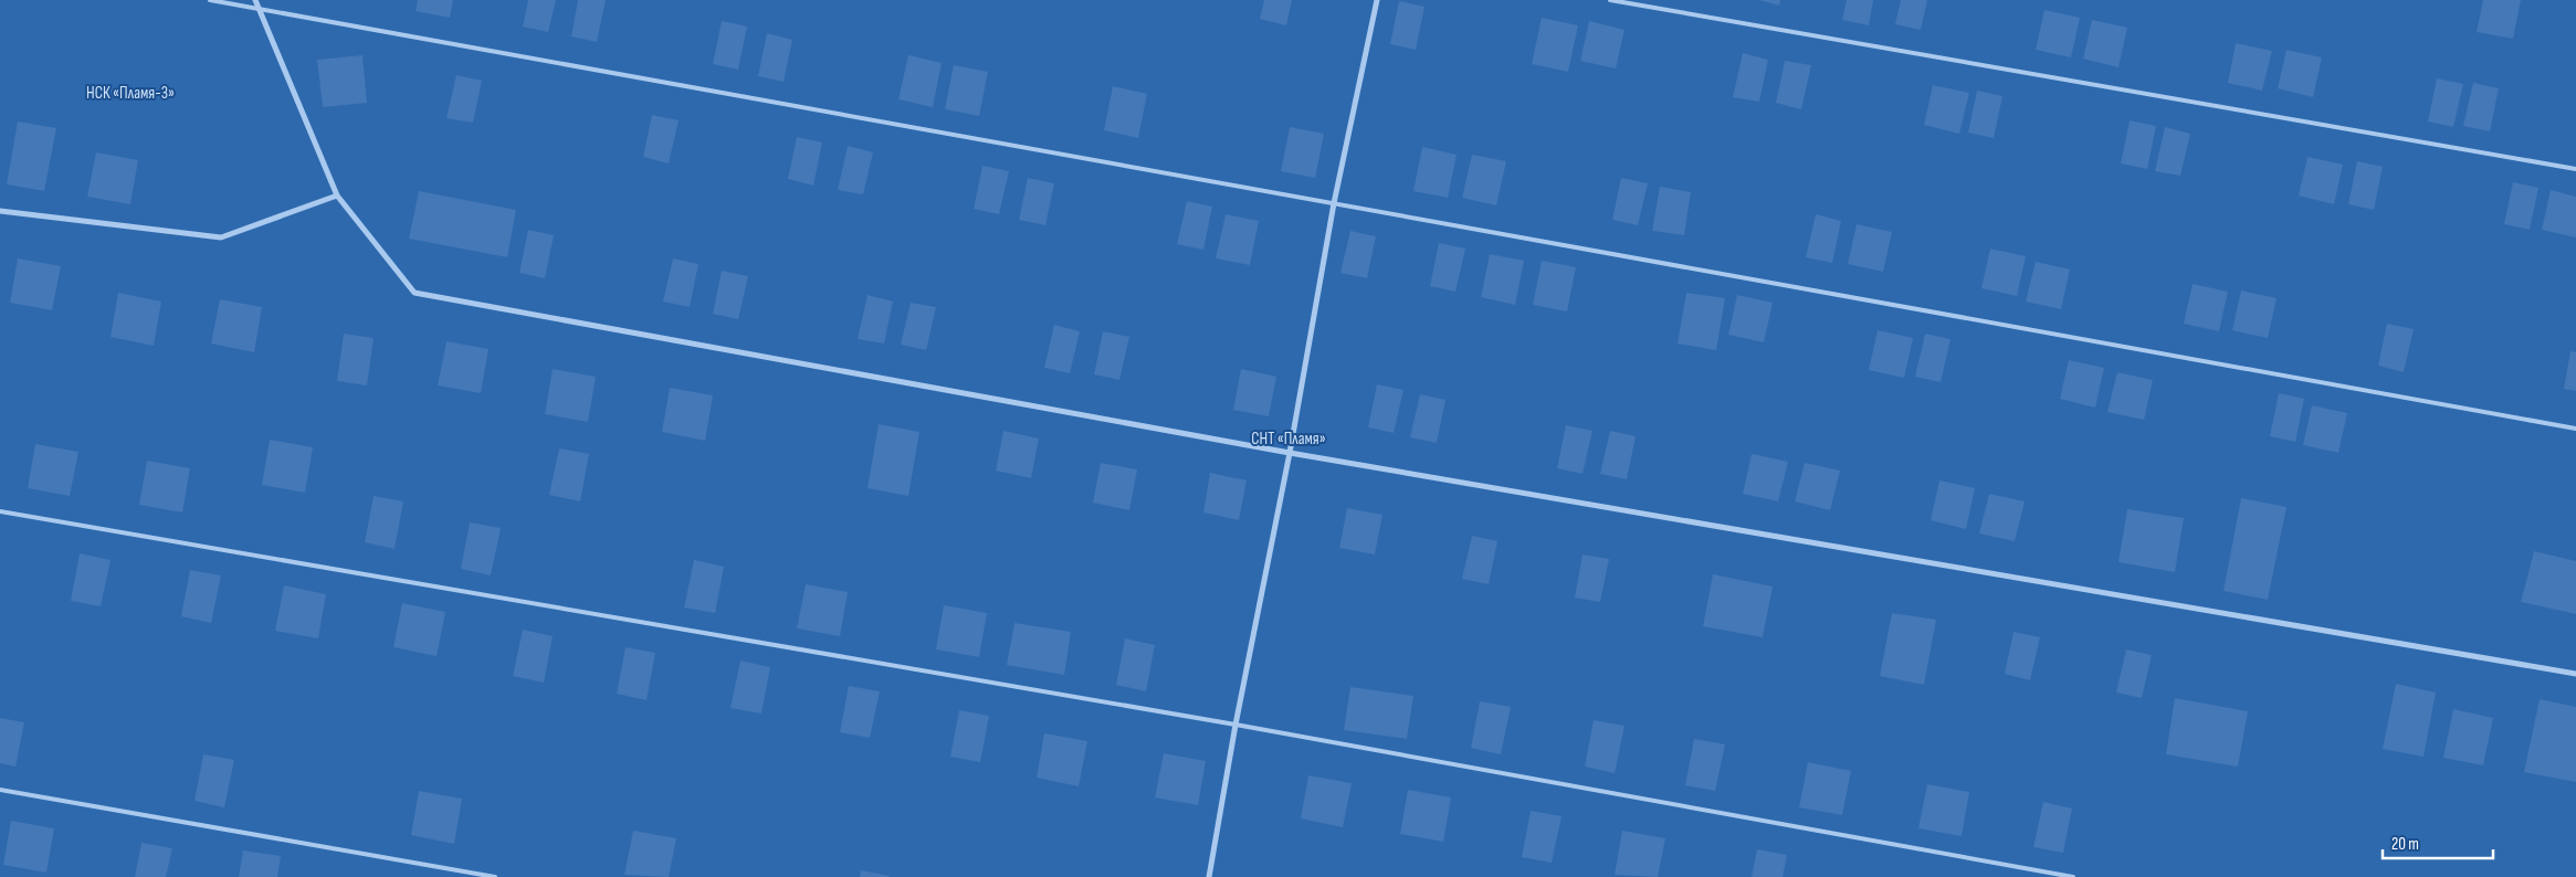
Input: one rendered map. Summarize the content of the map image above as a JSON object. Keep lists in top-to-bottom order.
{
  "parks": ["НСК «Пламя-3»", "СНТ «Пламя»"],
  "scale_bar": "20 m"
}
